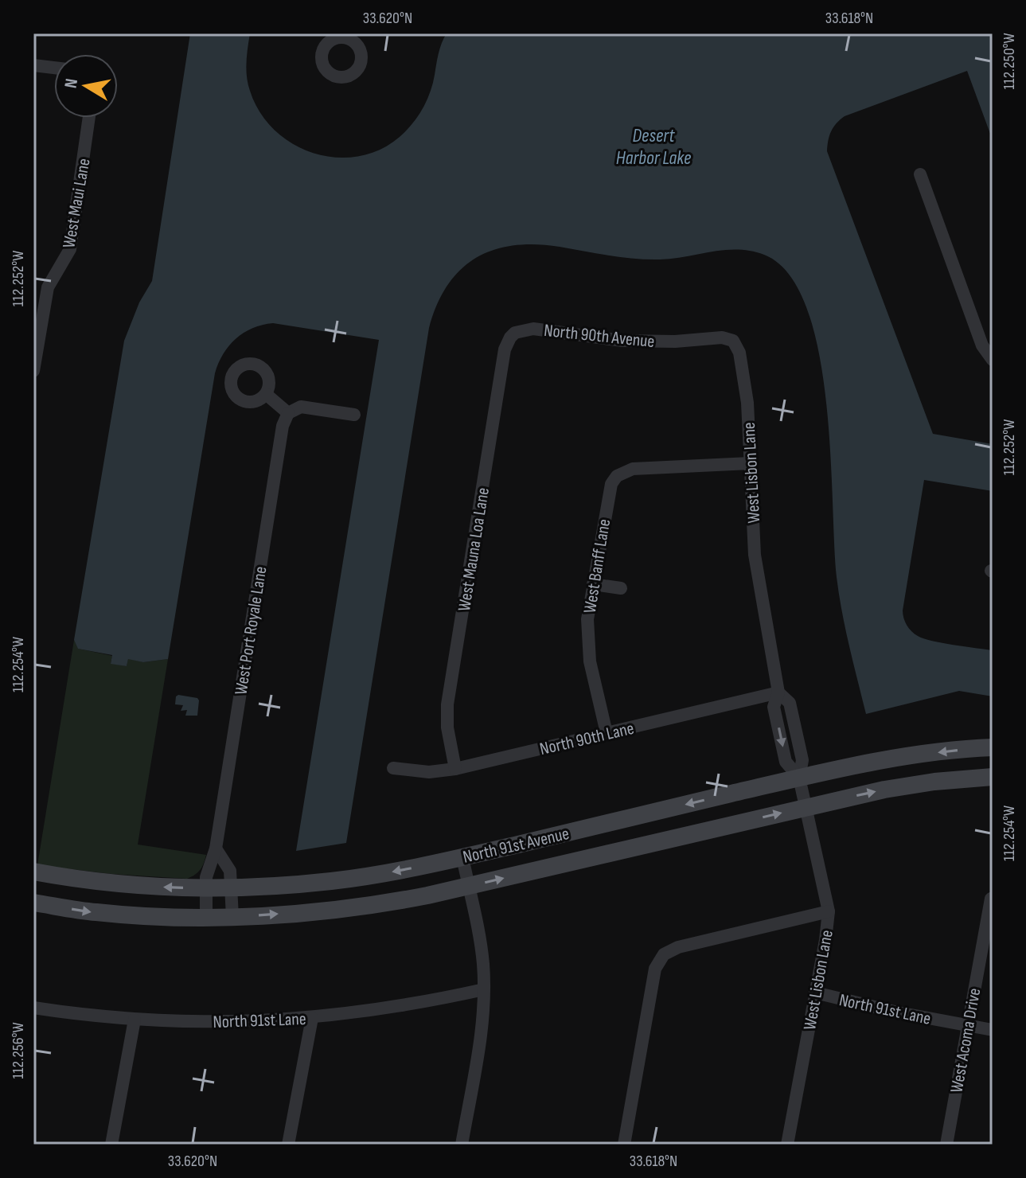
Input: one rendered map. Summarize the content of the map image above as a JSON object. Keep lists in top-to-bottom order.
{
  "streets": {
    "main road": ["North 91st Avenue"],
    "street": [
      "West Maui Lane",
      "North 90th Avenue",
      "West Lisbon Lane",
      "West Mauna Loa Lane",
      "West Banff Lane",
      "West Port Royale Lane",
      "North 90th Lane",
      "North 91st Lane",
      "West Acoma Drive"
    ]
  },
  "crossings": [
    ["North 90th Avenue", "West Lisbon Lane"],
    ["North 90th Avenue", "West Mauna Loa Lane"],
    ["West Lisbon Lane", "West Banff Lane"],
    ["West Lisbon Lane", "North 90th Lane"],
    ["West Lisbon Lane", "North 91st Avenue"],
    ["West Lisbon Lane", "North 91st Lane"],
    ["West Mauna Loa Lane", "North 90th Lane"],
    ["West Banff Lane", "North 90th Lane"],
    ["West Port Royale Lane", "North 91st Avenue"],
    ["North 91st Lane", "West Acoma Drive"]
  ],
  "water": ["Desert Harbor Lake"],
  "north": "left",
  "coordinates": [
    "33.620°N",
    "33.618°N",
    "112.250°W",
    "112.252°W",
    "112.254°W",
    "112.256°W"
  ]
}
